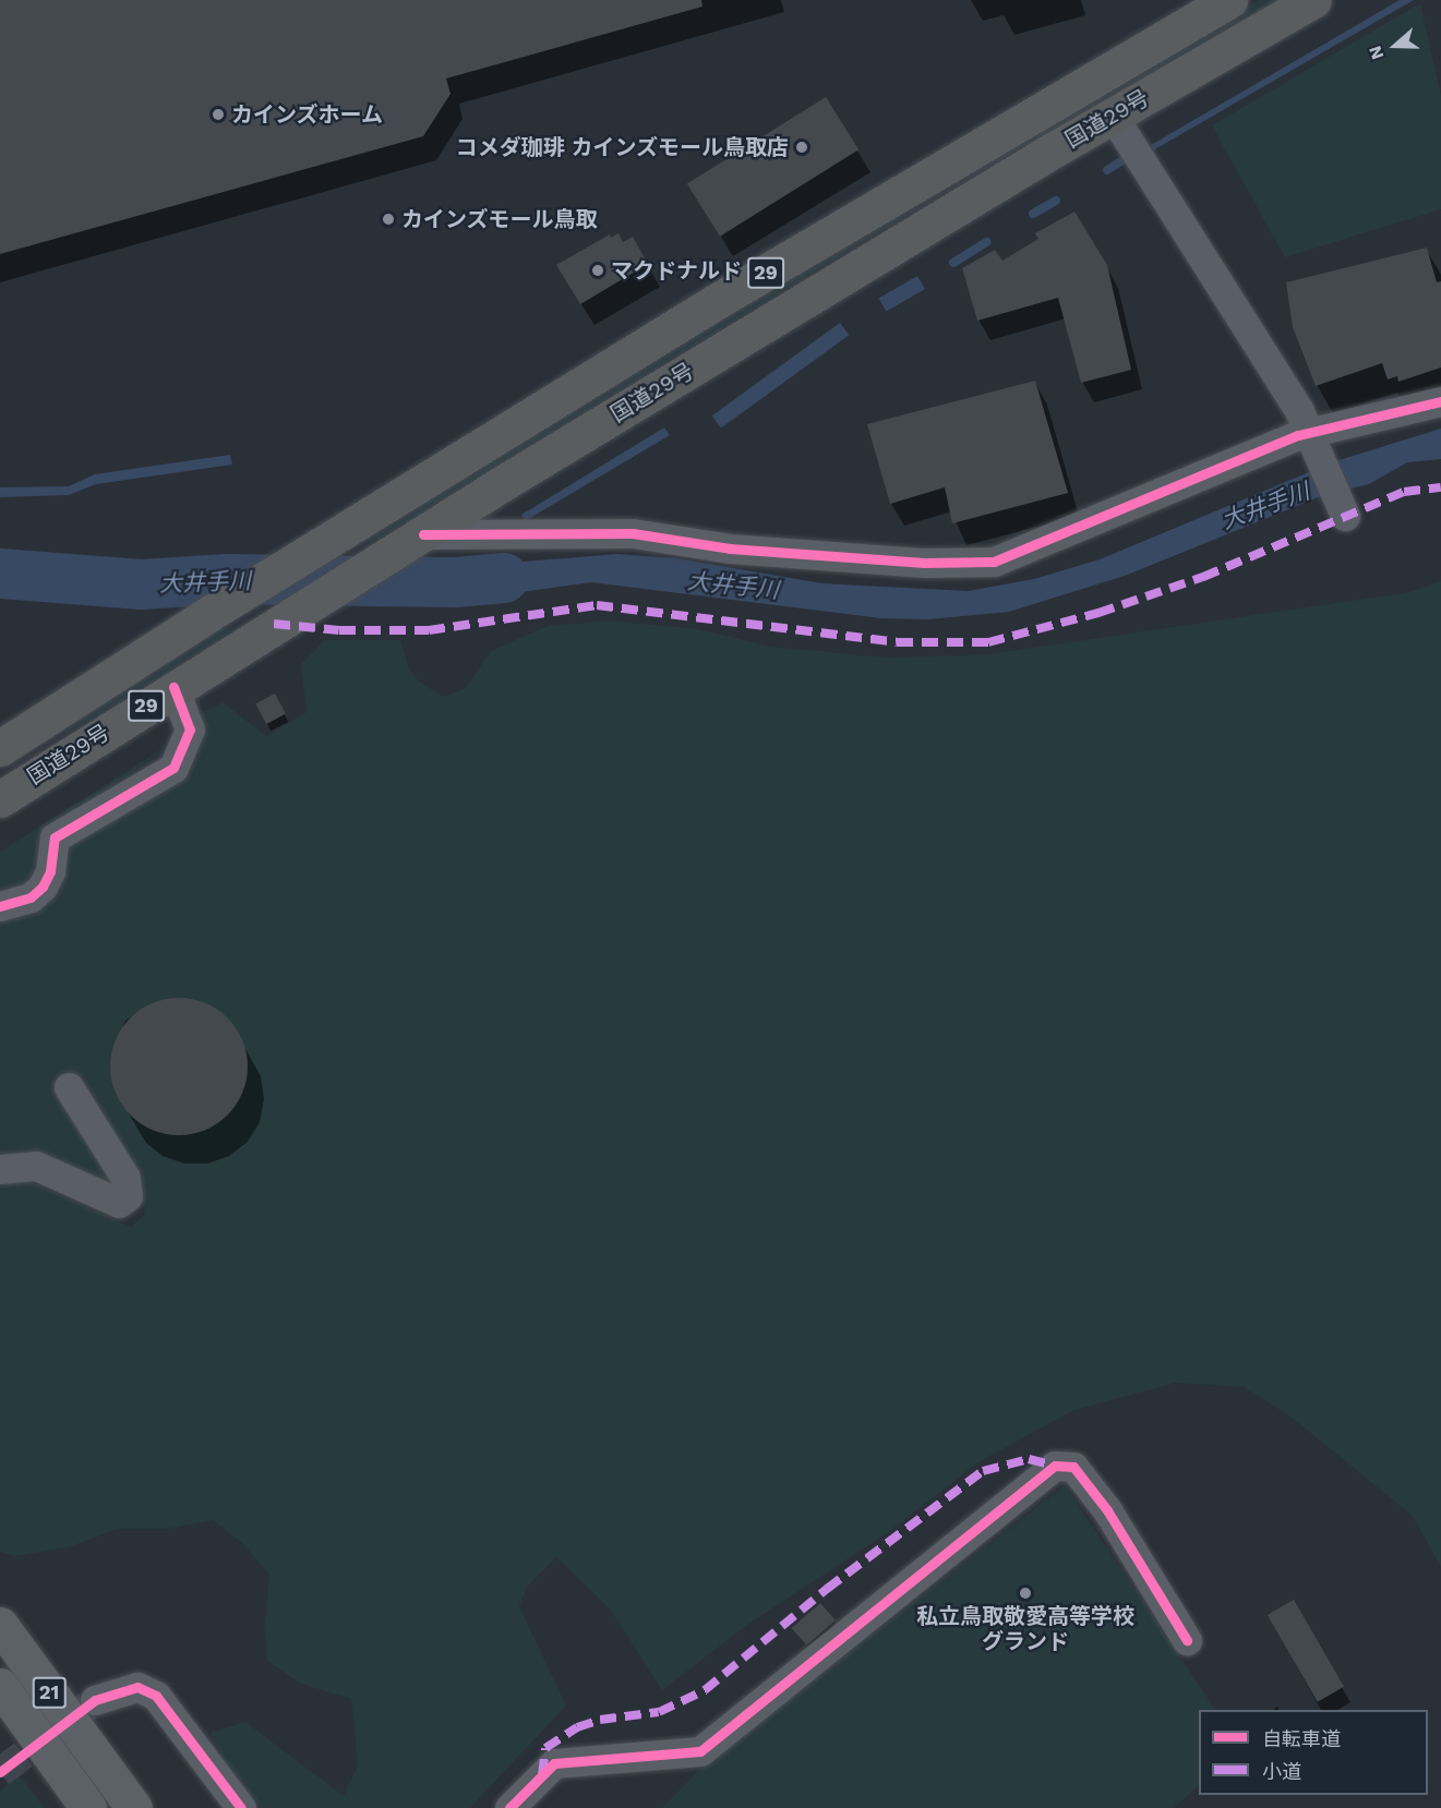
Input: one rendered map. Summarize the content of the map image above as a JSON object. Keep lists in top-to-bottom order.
{
  "streets": {
    "highway": ["国道29号", "29"],
    "main road": ["21"]
  },
  "water": ["大井手川"],
  "places": [
    "カインズホーム",
    "コメダ珈琲 カインズモール鳥取店",
    "カインズモール鳥取",
    "マクドナルド",
    "私立鳥取敬愛高等学校 グランド"
  ],
  "legend": ["自転車道", "小道"],
  "north": "left"
}
